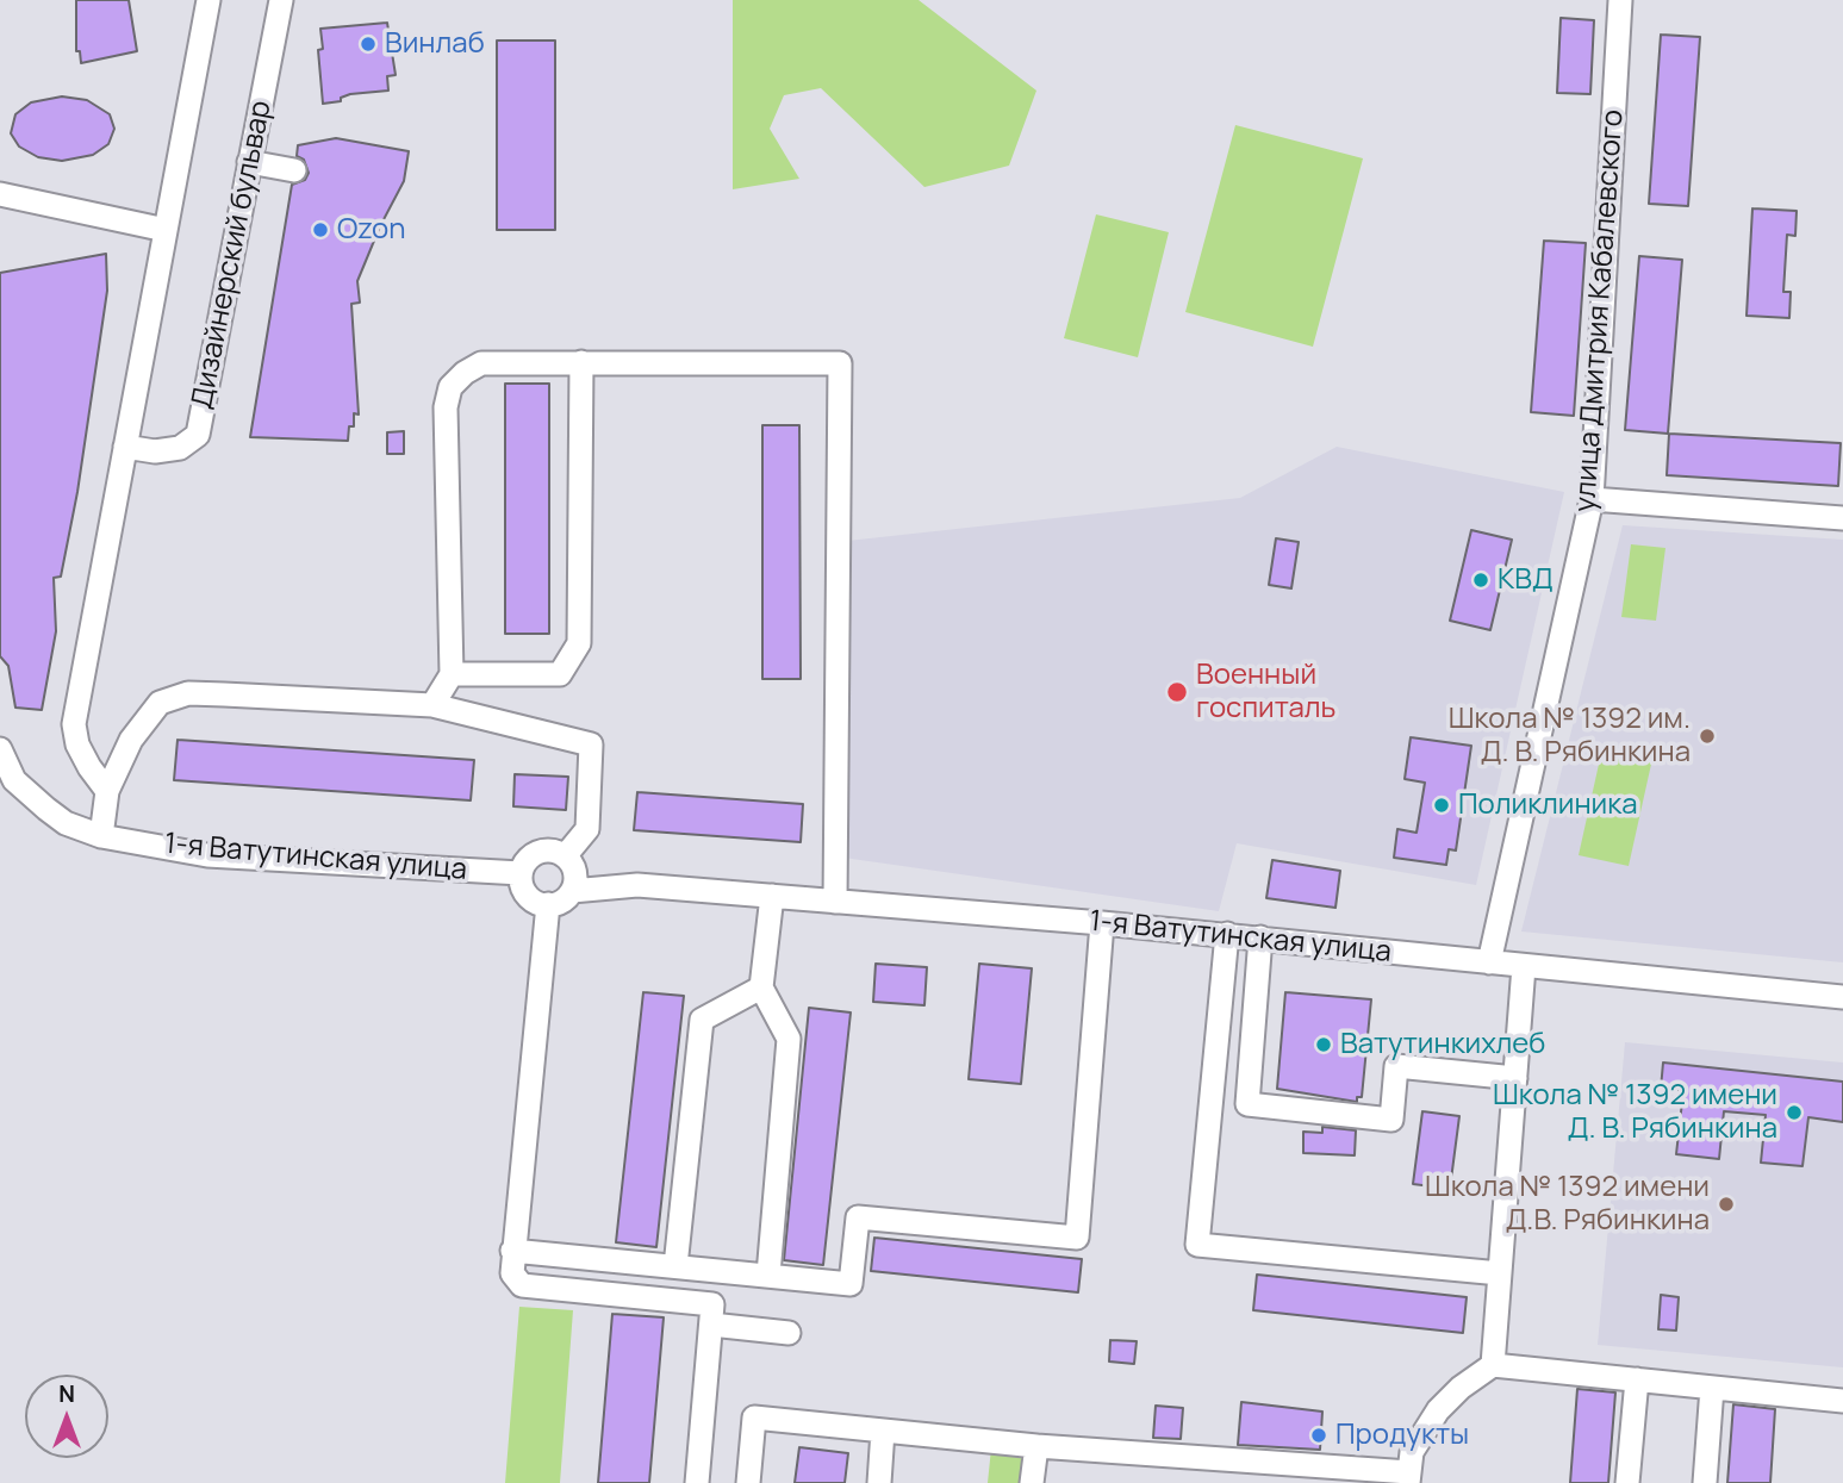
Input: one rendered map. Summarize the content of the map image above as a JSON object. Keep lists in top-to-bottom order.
{
  "streets": {
    "street": ["Дизайнерский бульвар", "улица Дмитрия Кабалевского", "1-я Ватутинская улица"]
  },
  "crossings": [
    ["улица Дмитрия Кабалевского", "1-я Ватутинская улица"]
  ],
  "places": [
    "Винлаб",
    "Ozon",
    "КВД",
    "Военный госпиталь",
    "Школа № 1392 им. Д. В. Рябинкина",
    "Поликлиника",
    "Ватутинкихлеб",
    "Школа № 1392 имени Д. В. Рябинкина",
    "Школа № 1392 имени Д.В. Рябинкина",
    "Продукты"
  ],
  "north": "top"
}
